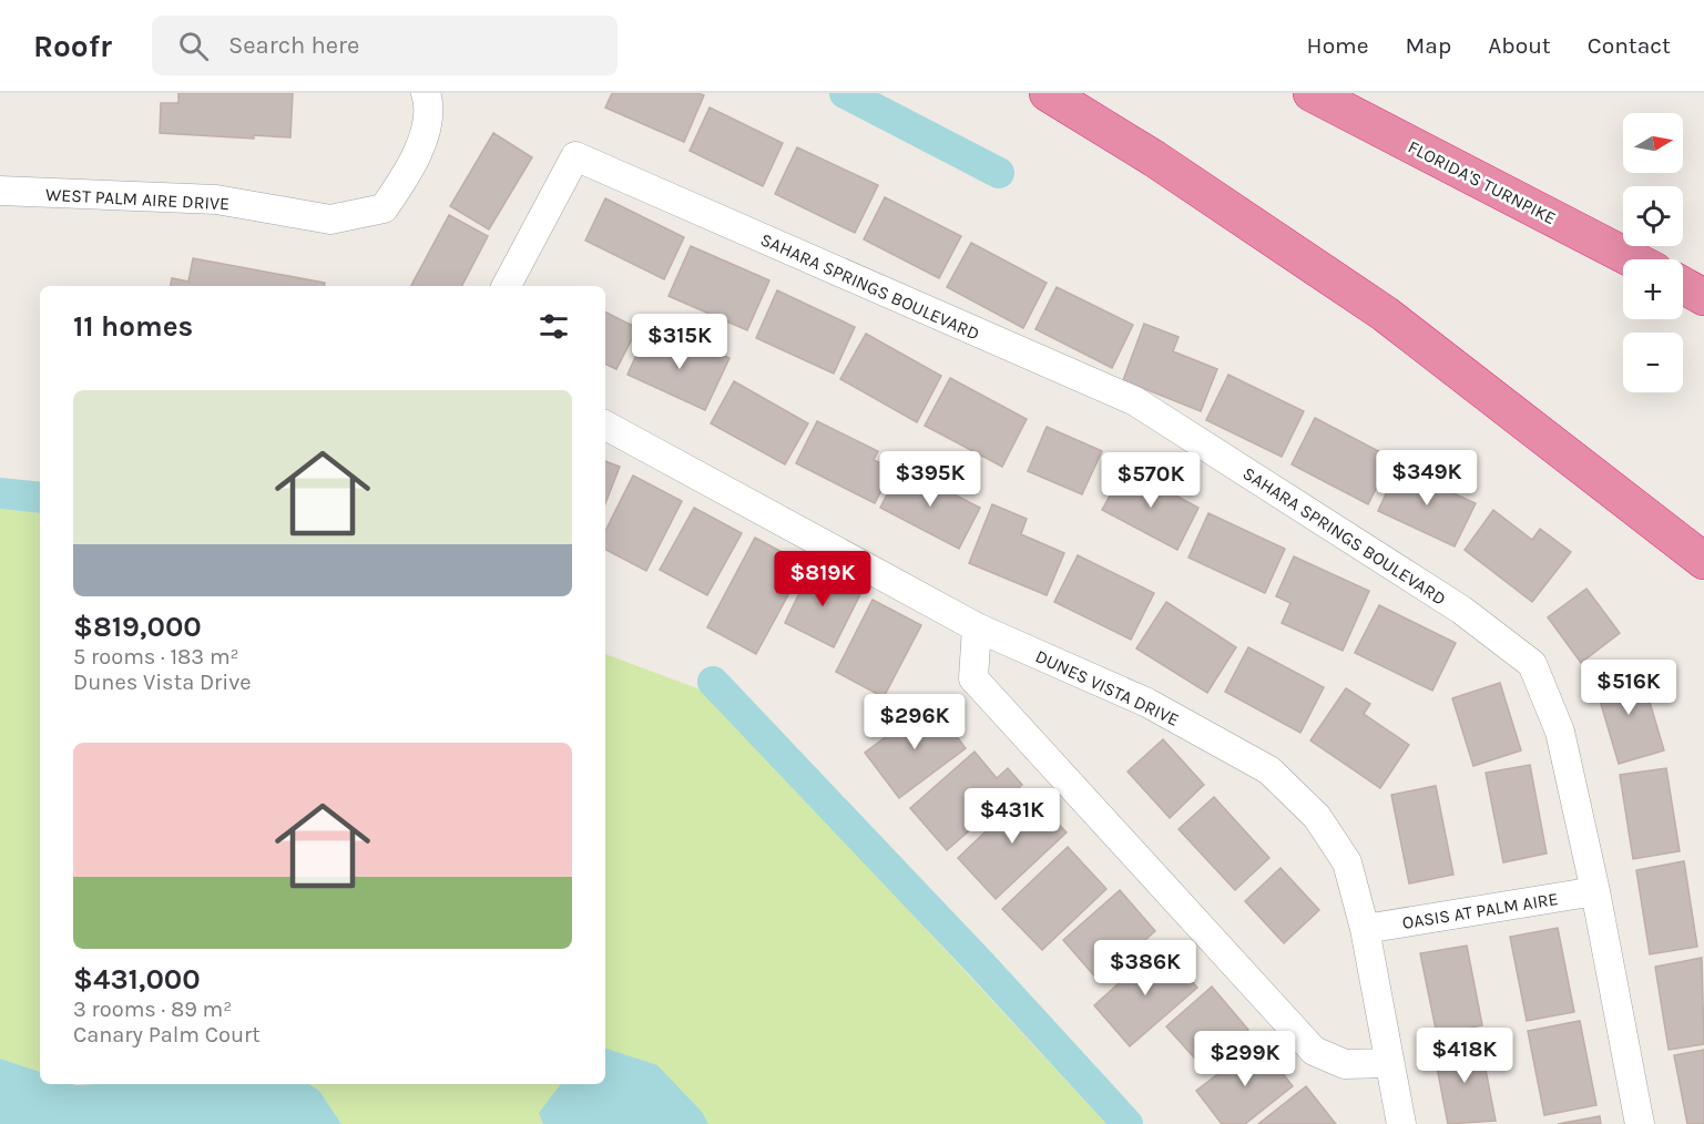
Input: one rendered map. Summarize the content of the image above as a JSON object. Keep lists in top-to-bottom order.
{
  "streets": {
    "highway": ["FLORIDA'S TURNPIKE"],
    "street": [
      "WEST PALM AIRE DRIVE",
      "SAHARA SPRINGS BOULEVARD",
      "DUNES VISTA DRIVE",
      "OASIS AT PALM AIRE"
    ]
  },
  "crossings": [
    ["SAHARA SPRINGS BOULEVARD", "OASIS AT PALM AIRE"],
    ["DUNES VISTA DRIVE", "OASIS AT PALM AIRE"]
  ],
  "north": "right",
  "page": {
    "header": "Roofr",
    "search": "Search here",
    "nav": [
      "Home",
      "Map",
      "About",
      "Contact"
    ],
    "map_buttons": ["+", "−"],
    "heading": "11 homes",
    "price": [
      "$315K",
      "$349K",
      "$395K",
      "$570K",
      "$819K",
      "$516K",
      "$296K",
      "$431K",
      "$386K",
      "$418K",
      "$299K"
    ],
    "list": [
      {
        "name": "$819,000",
        "note": "5 rooms · 183 m² · Dunes Vista Drive"
      },
      {
        "name": "$431,000",
        "note": "3 rooms · 89 m² · Canary Palm Court"
      }
    ]
  }
}
